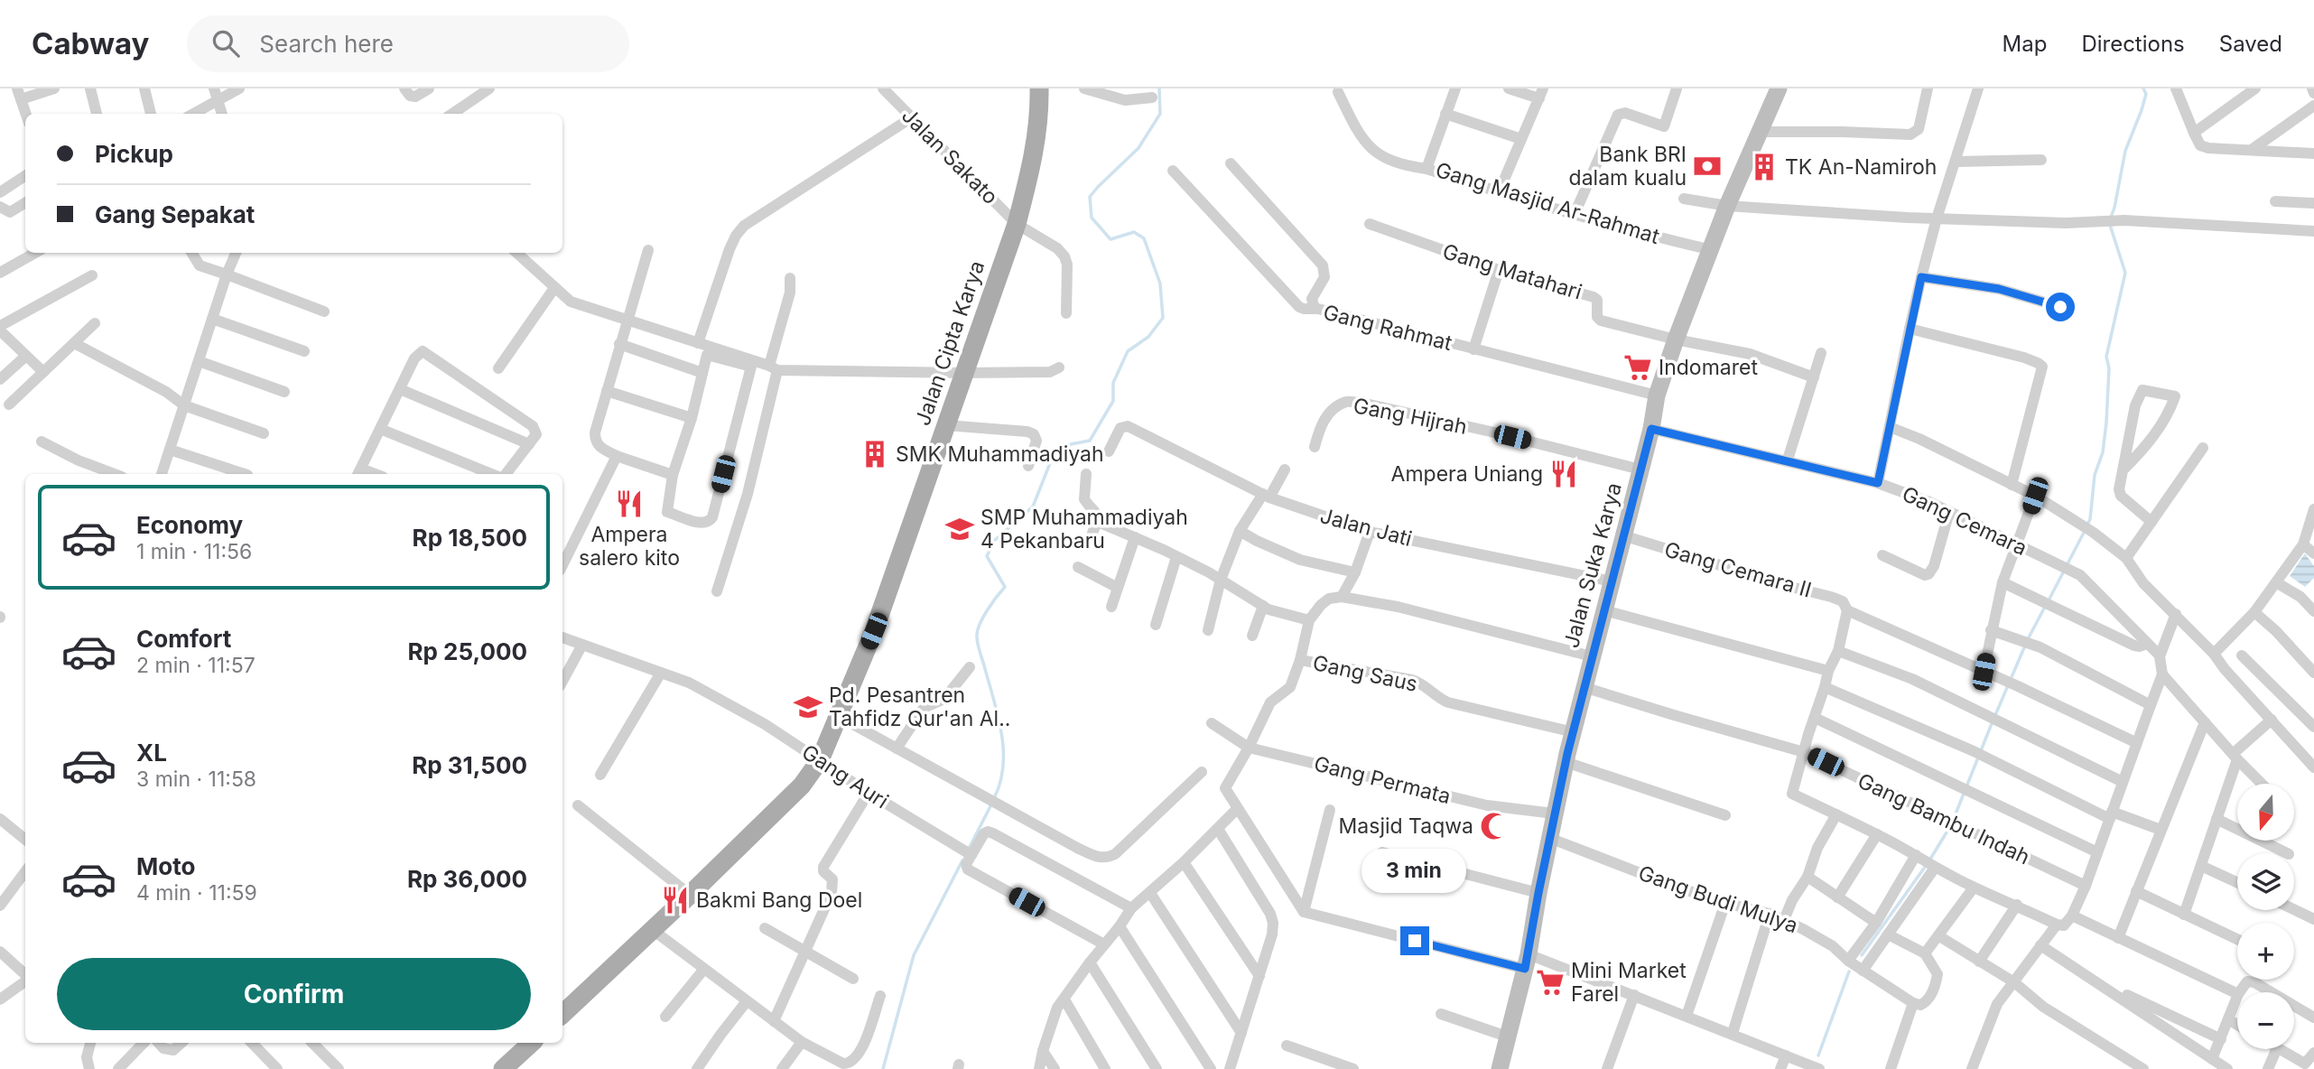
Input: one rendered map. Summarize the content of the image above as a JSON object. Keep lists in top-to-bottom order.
{
  "streets": {
    "main road": ["Jalan Cipta Karya", "Jalan Suka Karya"],
    "street": [
      "Jalan Sakato",
      "Gang Masjid Ar-Rahmat",
      "Gang Matahari",
      "Gang Rahmat",
      "Gang Hijrah",
      "Gang Cemara",
      "Jalan Jati",
      "Gang Cemara II",
      "Gang Saus",
      "Gang Auri",
      "Gang Permata",
      "Gang Bambu Indah",
      "Gang Budi Mulya"
    ]
  },
  "crossings": [
    ["Jalan Sakato", "Jalan Cipta Karya"],
    ["Gang Masjid Ar-Rahmat", "Jalan Suka Karya"],
    ["Gang Matahari", "Jalan Suka Karya"],
    ["Gang Rahmat", "Jalan Suka Karya"],
    ["Jalan Cipta Karya", "Gang Auri"],
    ["Gang Hijrah", "Jalan Suka Karya"],
    ["Gang Cemara", "Jalan Suka Karya"],
    ["Jalan Jati", "Jalan Suka Karya"],
    ["Jalan Suka Karya", "Gang Cemara II"],
    ["Jalan Suka Karya", "Gang Saus"],
    ["Jalan Suka Karya", "Gang Permata"],
    ["Jalan Suka Karya", "Gang Bambu Indah"],
    ["Jalan Suka Karya", "Gang Budi Mulya"]
  ],
  "places": {
    "bank": ["Bank BRI dalam kualu"],
    "building": ["TK An-Namiroh", "SMK Muhammadiyah"],
    "supermarket": ["Indomaret", "Mini Market Farel"],
    "restaurant": ["Ampera Uniang", "Ampera salero kito", "Bakmi Bang Doel"],
    "school or university": ["SMP Muhammadiyah 4 Pekanbaru", "Pd. Pesantren Tahfidz Qur'an Al.."],
    "mosque": ["Masjid Taqwa"]
  },
  "north": "bottom",
  "page": {
    "header": "Cabway",
    "search": "Search here",
    "nav": ["Map", "Directions", "Saved"],
    "banner": ["Pickup", "Gang Sepakat"],
    "list": [
      {
        "name": "Economy",
        "note": "1 min · 11:56",
        "value": "Rp 18,500"
      },
      {
        "name": "Comfort",
        "note": "2 min · 11:57",
        "value": "Rp 25,000"
      },
      {
        "name": "XL",
        "note": "3 min · 11:58",
        "value": "Rp 31,500"
      },
      {
        "name": "Moto",
        "note": "4 min · 11:59",
        "value": "Rp 36,000"
      }
    ],
    "map_buttons": ["+", "−"],
    "bubble": "3 min",
    "buttons": "Confirm"
  }
}
